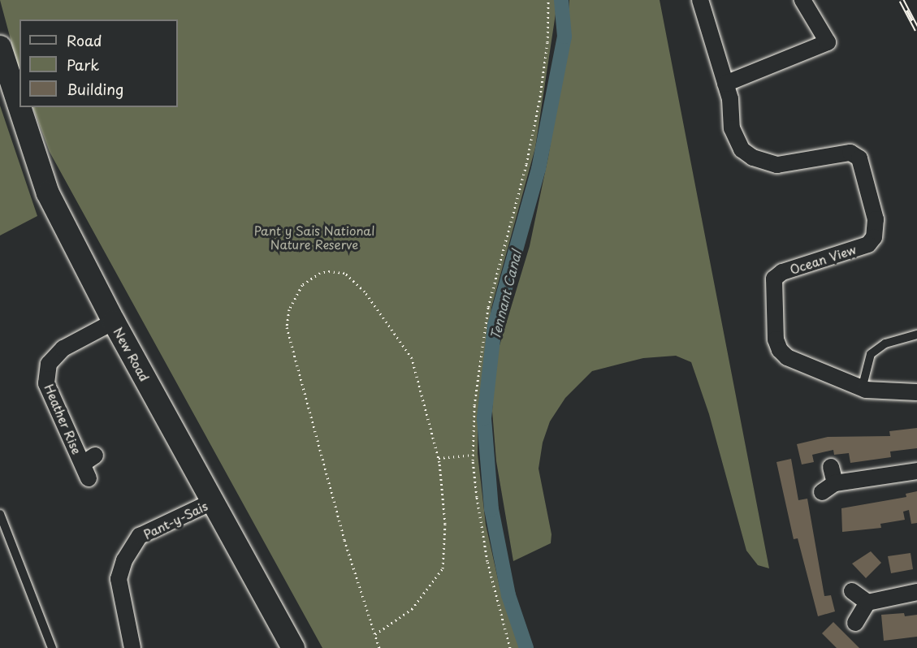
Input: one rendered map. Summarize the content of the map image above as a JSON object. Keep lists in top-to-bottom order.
{
  "streets": {
    "main road": ["New Road"],
    "street": ["Ocean View", "Heather Rise", "Pant-y-Sais"]
  },
  "crossings": [
    ["New Road", "Heather Rise"],
    ["New Road", "Pant-y-Sais"]
  ],
  "water": ["Tennant Canal"],
  "parks": ["Pant y Sais National Nature Reserve"],
  "legend": ["Road", "Park", "Building"]
}
